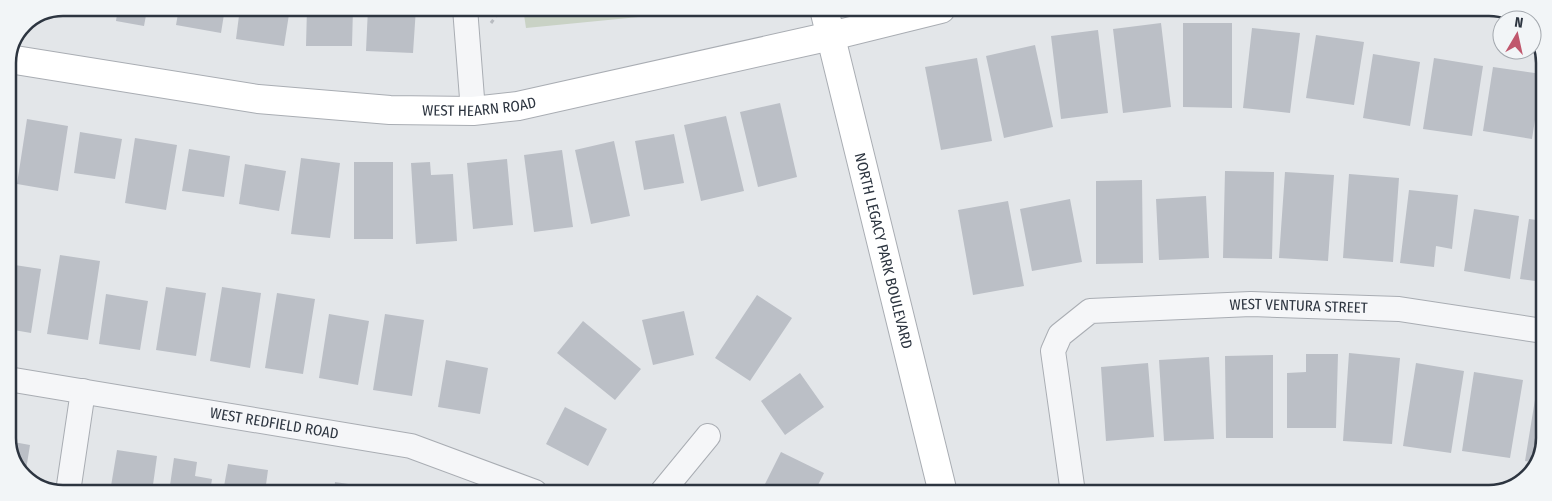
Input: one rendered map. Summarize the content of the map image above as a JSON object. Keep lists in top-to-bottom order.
{
  "streets": {
    "street": [
      "WEST HEARN ROAD",
      "NORTH LEGACY PARK BOULEVARD",
      "WEST VENTURA STREET",
      "WEST REDFIELD ROAD"
    ]
  },
  "crossings": [
    ["WEST HEARN ROAD", "NORTH LEGACY PARK BOULEVARD"]
  ],
  "north": "top"
}
